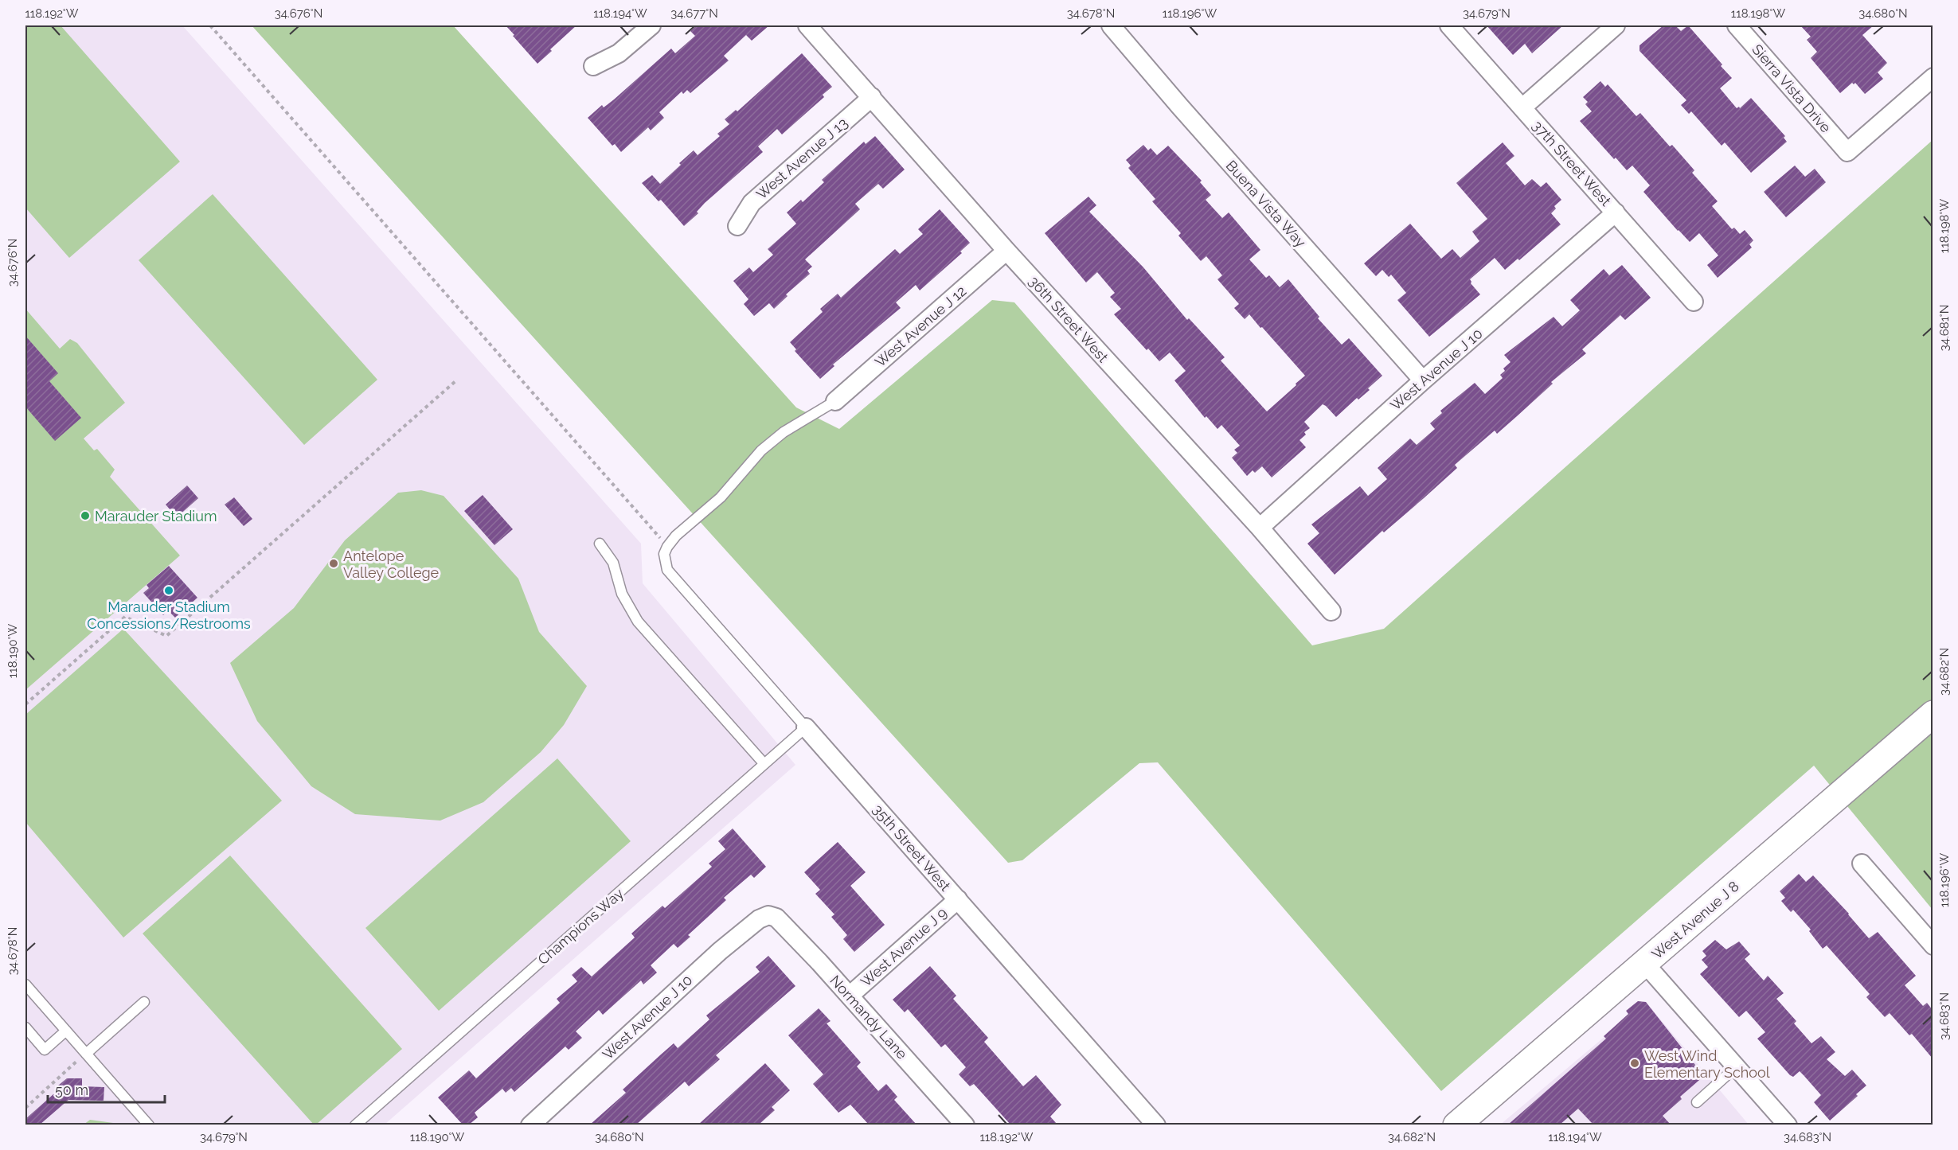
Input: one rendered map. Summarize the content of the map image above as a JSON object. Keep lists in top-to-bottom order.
{
  "streets": {
    "street": [
      "Sierra Vista Drive",
      "West Avenue J 13",
      "37th Street West",
      "Buena Vista Way",
      "36th Street West",
      "West Avenue J 12",
      "West Avenue J 10",
      "35th Street West",
      "West Avenue J 8",
      "West Avenue J 9",
      "Normandy Lane"
    ],
    "lane": ["Champions Way"]
  },
  "crossings": [
    ["West Avenue J 13", "36th Street West"],
    ["37th Street West", "West Avenue J 10"],
    ["Buena Vista Way", "West Avenue J 10"],
    ["36th Street West", "West Avenue J 12"],
    ["36th Street West", "West Avenue J 10"],
    ["West Avenue J 10", "Normandy Lane"],
    ["35th Street West", "Champions Way"],
    ["35th Street West", "West Avenue J 9"],
    ["West Avenue J 9", "Normandy Lane"]
  ],
  "places": [
    "Marauder Stadium",
    "Antelope Valley College",
    "Marauder Stadium Concessions/Restrooms",
    "West Wind Elementary School"
  ],
  "scale_bar": "50 m",
  "coordinates": [
    "118.192°W",
    "34.676°N",
    "118.194°W",
    "34.677°N",
    "34.678°N",
    "118.196°W",
    "34.679°N",
    "118.198°W",
    "34.680°N",
    "34.681°N",
    "118.190°W",
    "34.682°N",
    "34.683°N"
  ]
}
